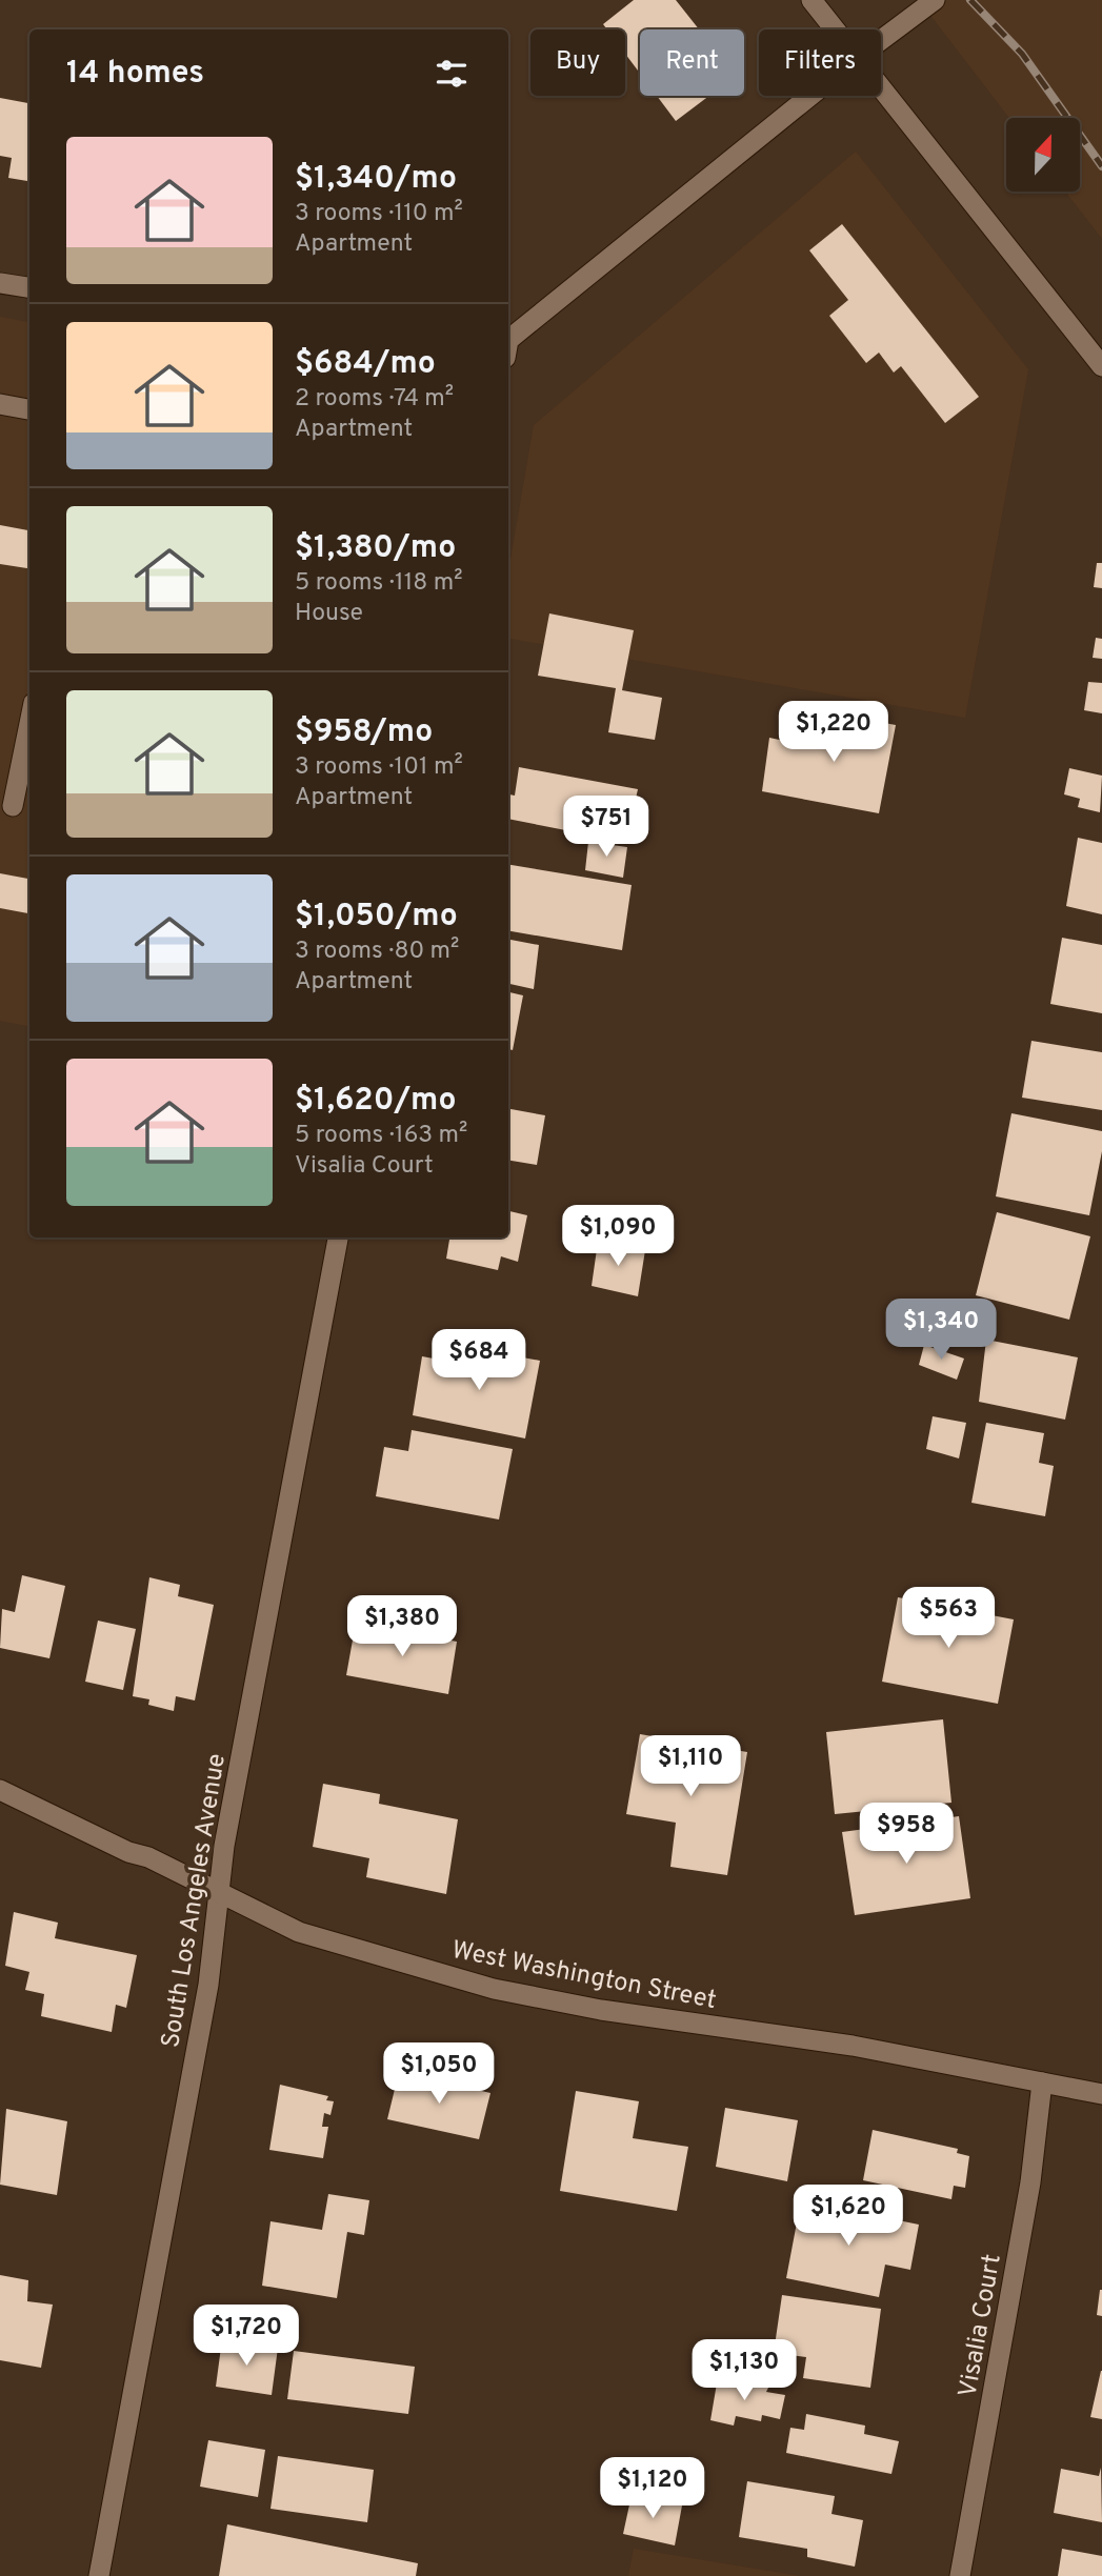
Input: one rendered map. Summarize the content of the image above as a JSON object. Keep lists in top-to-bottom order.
{
  "streets": {
    "street": ["South Los Angeles Avenue", "West Washington Street", "Visalia Court"]
  },
  "crossings": [
    ["South Los Angeles Avenue", "West Washington Street"],
    ["West Washington Street", "Visalia Court"]
  ],
  "north": "top",
  "page": {
    "chip": ["Buy", "Rent", "Filters"],
    "heading": "14 homes",
    "list": [
      {
        "name": "$1,340/mo",
        "note": "3 rooms · 110 m² · Apartment"
      },
      {
        "name": "$684/mo",
        "note": "2 rooms · 74 m² · Apartment"
      },
      {
        "name": "$1,380/mo",
        "note": "5 rooms · 118 m² · House"
      },
      {
        "name": "$958/mo",
        "note": "3 rooms · 101 m² · Apartment"
      },
      {
        "name": "$1,050/mo",
        "note": "3 rooms · 80 m² · Apartment"
      },
      {
        "name": "$1,620/mo",
        "note": "5 rooms · 163 m² · Visalia Court"
      }
    ],
    "price": [
      "$1,220",
      "$751",
      "$1,090",
      "$1,340",
      "$684",
      "$563",
      "$1,380",
      "$1,110",
      "$958",
      "$1,050",
      "$1,620",
      "$1,720",
      "$1,130",
      "$1,120"
    ]
  }
}
